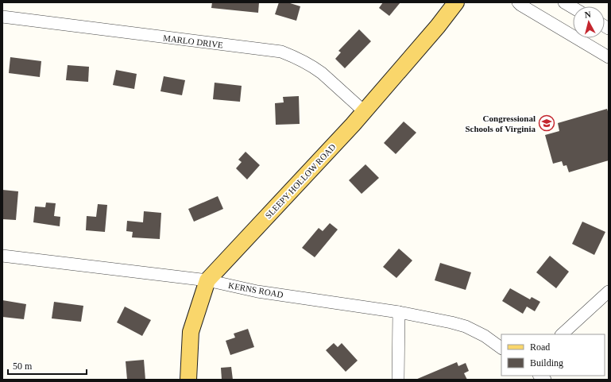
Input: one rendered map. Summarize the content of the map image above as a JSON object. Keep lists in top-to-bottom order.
{
  "streets": {
    "main road": ["SLEEPY HOLLOW ROAD"],
    "street": ["MARLO DRIVE", "KERNS ROAD"]
  },
  "crossings": [
    ["MARLO DRIVE", "SLEEPY HOLLOW ROAD"],
    ["SLEEPY HOLLOW ROAD", "KERNS ROAD"]
  ],
  "places": {
    "school or university": ["Congressional Schools of Virginia"]
  },
  "legend": ["Road", "Building"],
  "scale_bar": "50 m",
  "north": "top"
}
